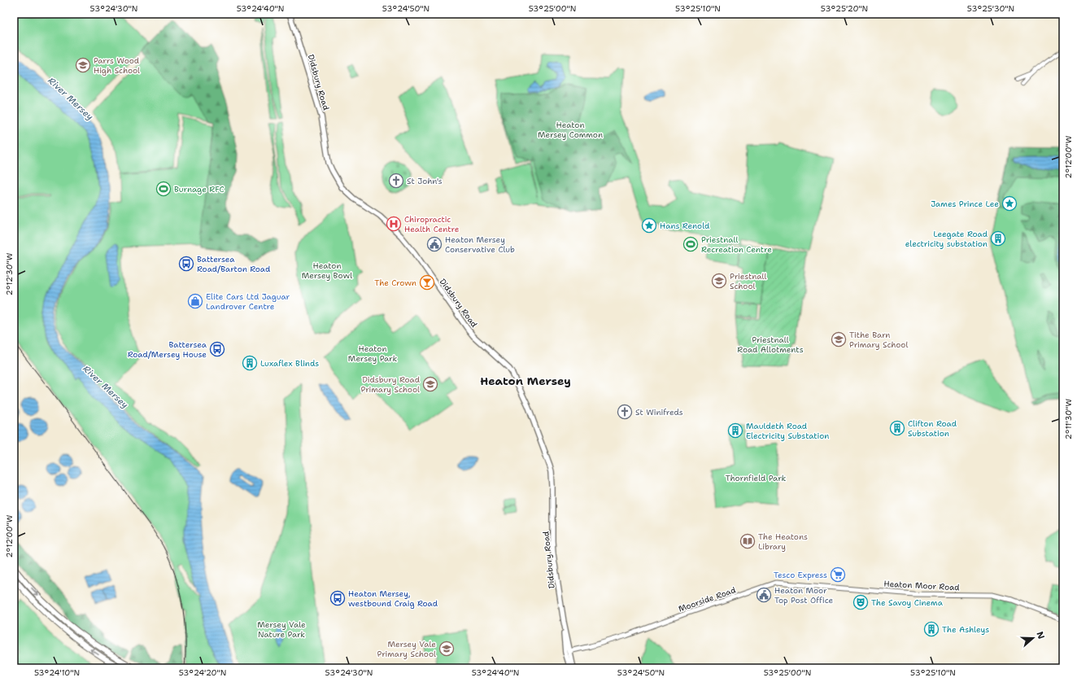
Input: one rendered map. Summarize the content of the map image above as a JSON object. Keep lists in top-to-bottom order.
{
  "streets": {
    "main road": ["Didsbury Road", "Heaton Moor Road", "Moorside Road"]
  },
  "crossings": [
    ["Didsbury Road", "Moorside Road"],
    ["Heaton Moor Road", "Moorside Road"]
  ],
  "districts": ["Heaton Mersey"],
  "water": ["River Mersey"],
  "parks": [
    "Heaton Mersey Common",
    "Heaton Mersey Bowl",
    "Priestnall Road Allotments",
    "Heaton Mersey Park",
    "Thornfield Park",
    "Mersey Vale Nature Park"
  ],
  "places": {
    "school or university": [
      "Parrs Wood High School",
      "Priestnall School",
      "Tithe Barn Primary School",
      "Didsbury Road Primary School",
      "Mersey Vale Primary School"
    ],
    "church": ["St John's", "St Winifreds"],
    "sports": ["Burnage RFC", "Priestnall Recreation Centre"],
    "place": ["James Prince Lee", "Hans Renold"],
    "hospital": ["Chiropractic Health Centre"],
    "building": [
      "Leegate Road electricity substation",
      "Luxaflex Blinds",
      "Clifton Road Substation",
      "Mauldeth Road Electricity Substation",
      "The Ashleys"
    ],
    "public building": ["Heaton Mersey Conservative Club", "Heaton Moor Top Post Office"],
    "bus stop": ["Battersea Road/Barton Road", "Battersea Road/Mersey House", "Heaton Mersey, westbound Craig Road"],
    "bar": ["The Crown"],
    "shop": ["Elite Cars Ltd Jaguar Landrover Centre"],
    "library": ["The Heatons Library"],
    "supermarket": ["Tesco Express"],
    "theatre": ["The Savoy Cinema"]
  },
  "north": "right",
  "coordinates": [
    "53°24'30\"N",
    "53°24'40\"N",
    "53°24'50\"N",
    "53°25'00\"N",
    "53°25'10\"N",
    "53°25'20\"N",
    "53°25'30\"N",
    "2°12'00\"W",
    "2°12'30\"W",
    "2°11'30\"W",
    "53°24'10\"N",
    "53°24'20\"N"
  ]
}
